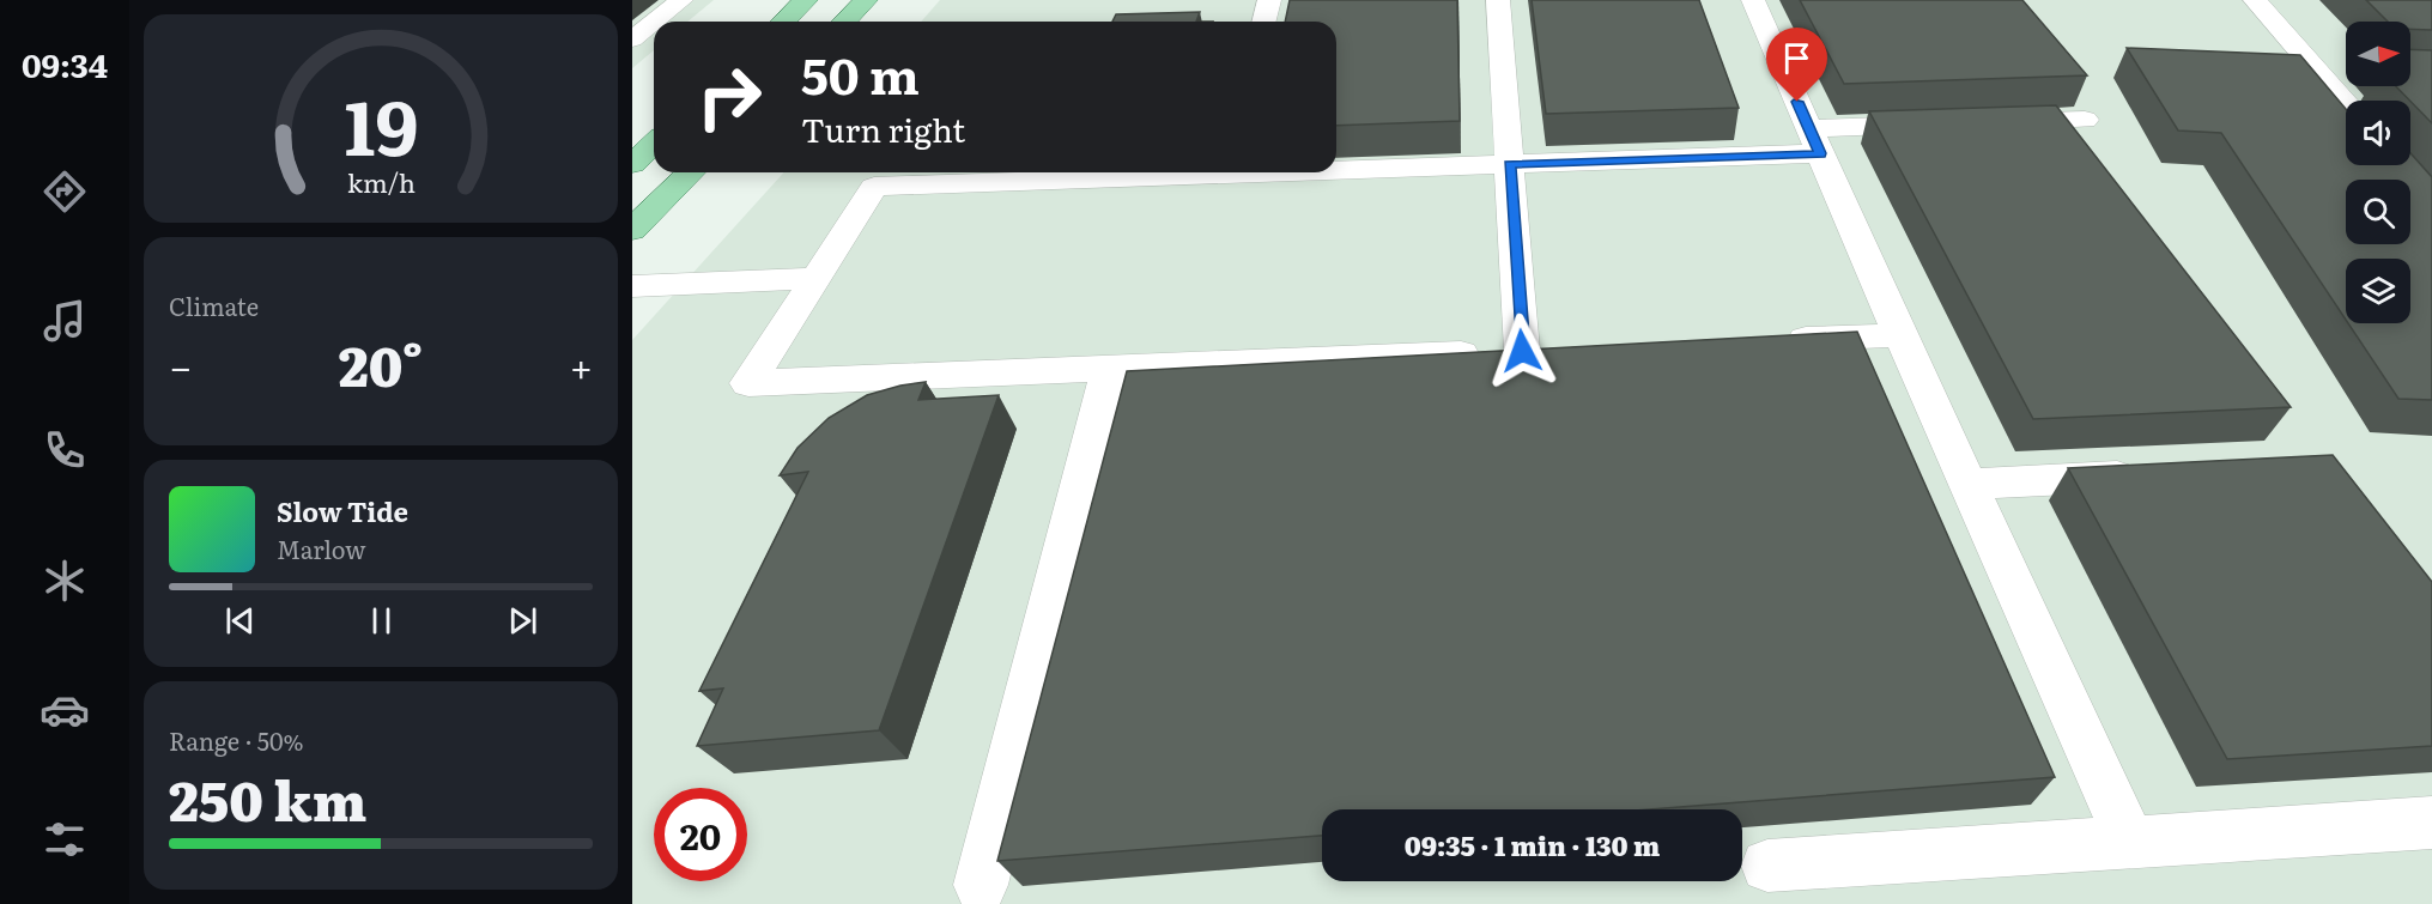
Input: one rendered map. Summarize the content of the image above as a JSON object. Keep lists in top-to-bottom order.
{
  "north": "right",
  "page": {
    "tabs": "09:34",
    "turn": ["50 m", "Turn right"],
    "tile": [
      "Climate",
      ["Range · 50%", "250 km"]
    ],
    "heat": ["−", "20°", "+"],
    "song": ["Slow Tide", "Marlow"],
    "limit": "20",
    "trip": "09:35 · 1 min · 130 m",
    "gauge": ["19", "km/h"]
  }
}
